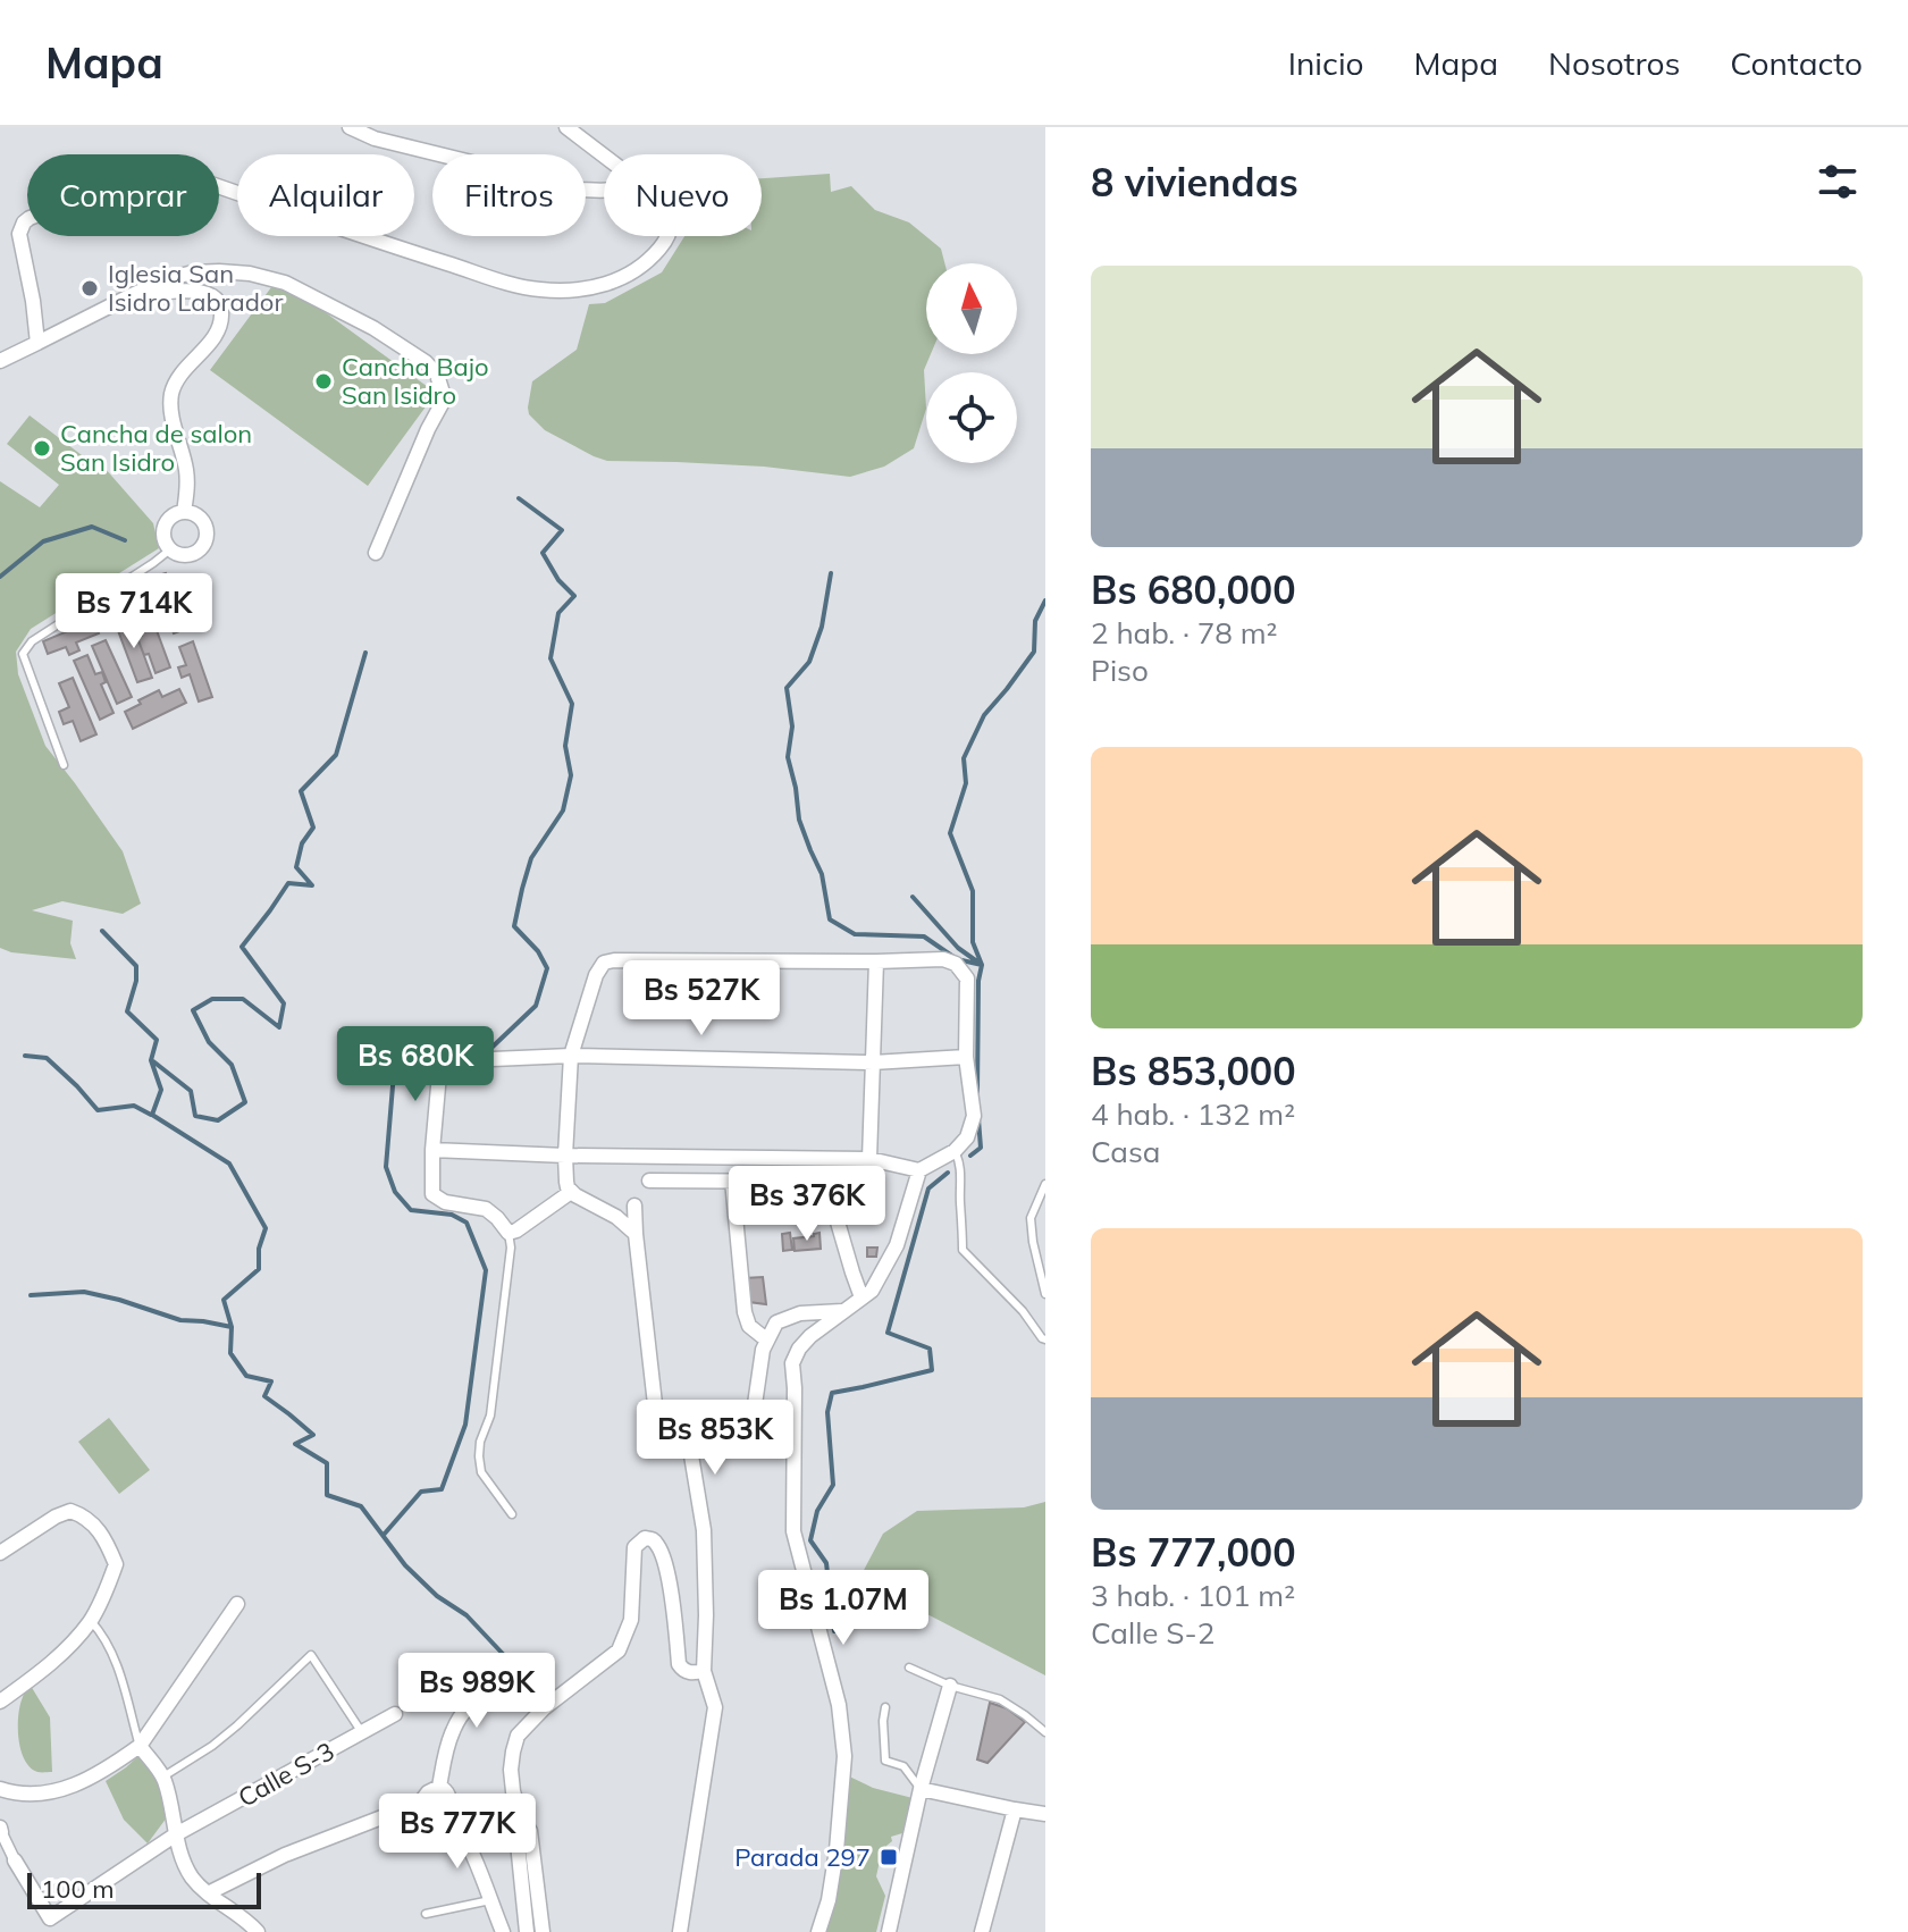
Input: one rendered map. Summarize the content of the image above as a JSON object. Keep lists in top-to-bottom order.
{
  "streets": {
    "street": ["Calle S-3"]
  },
  "places": {
    "other": ["Iglesia San Isidro Labrador", "Cancha Bajo San Isidro", "Cancha de salon San Isidro"],
    "transit": ["Parada 297"]
  },
  "scale_bar": "100 m",
  "north": "top",
  "page": {
    "header": "Mapa",
    "nav": [
      "Inicio",
      "Mapa",
      "Nosotros",
      "Contacto"
    ],
    "heading": "8 viviendas",
    "chip": [
      "Comprar",
      "Alquilar",
      "Filtros",
      "Nuevo"
    ],
    "list": [
      {
        "name": "Bs 680,000",
        "note": "2 hab. · 78 m² · Piso"
      },
      {
        "name": "Bs 853,000",
        "note": "4 hab. · 132 m² · Casa"
      },
      {
        "name": "Bs 777,000",
        "note": "3 hab. · 101 m² · Calle S-2"
      }
    ],
    "price": [
      "Bs 714K",
      "Bs 527K",
      "Bs 680K",
      "Bs 376K",
      "Bs 853K",
      "Bs 1.07M",
      "Bs 989K",
      "Bs 777K"
    ],
    "scale": "100 m"
  }
}
